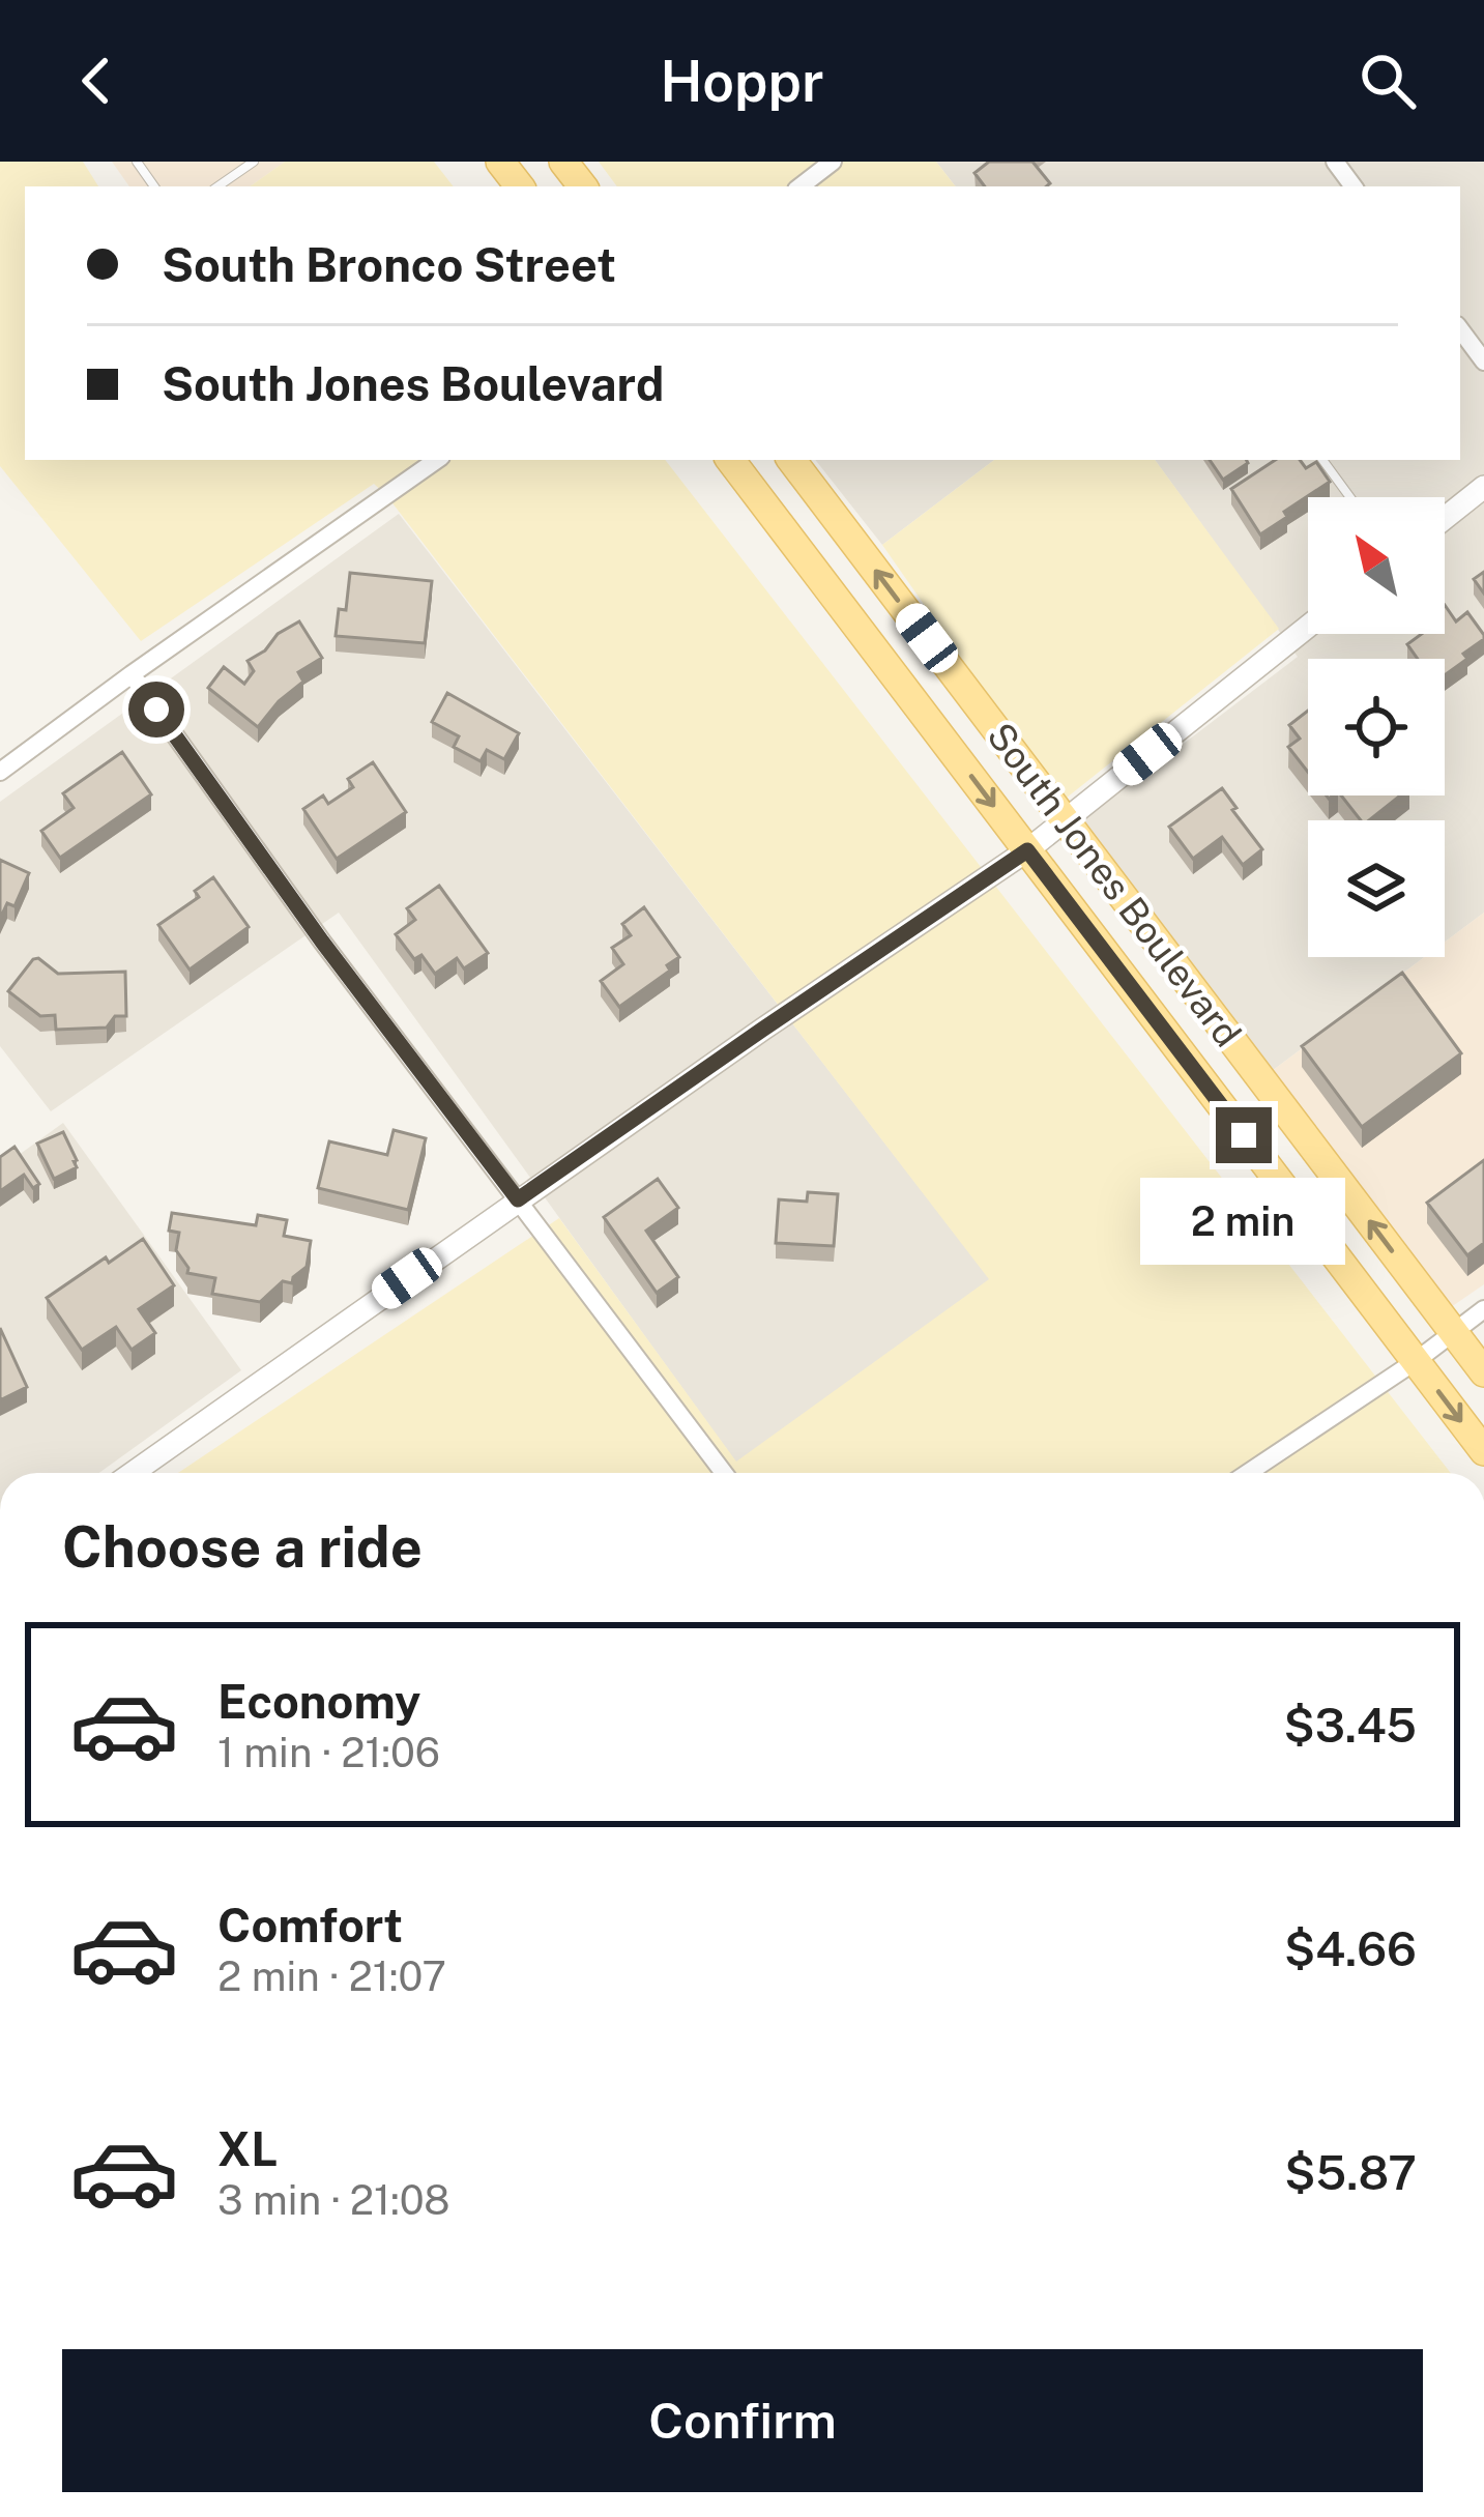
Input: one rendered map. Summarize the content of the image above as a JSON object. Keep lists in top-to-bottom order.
{
  "streets": {
    "main road": ["South Jones Boulevard"]
  },
  "north": "top left",
  "page": {
    "header": "Hoppr",
    "banner": ["South Bronco Street", "South Jones Boulevard"],
    "bubble": "2 min",
    "heading": "Choose a ride",
    "list": [
      {
        "name": "Economy",
        "note": "1 min · 21:06",
        "value": "$3.45"
      },
      {
        "name": "Comfort",
        "note": "2 min · 21:07",
        "value": "$4.66"
      },
      {
        "name": "XL",
        "note": "3 min · 21:08",
        "value": "$5.87"
      }
    ],
    "buttons": "Confirm"
  }
}
